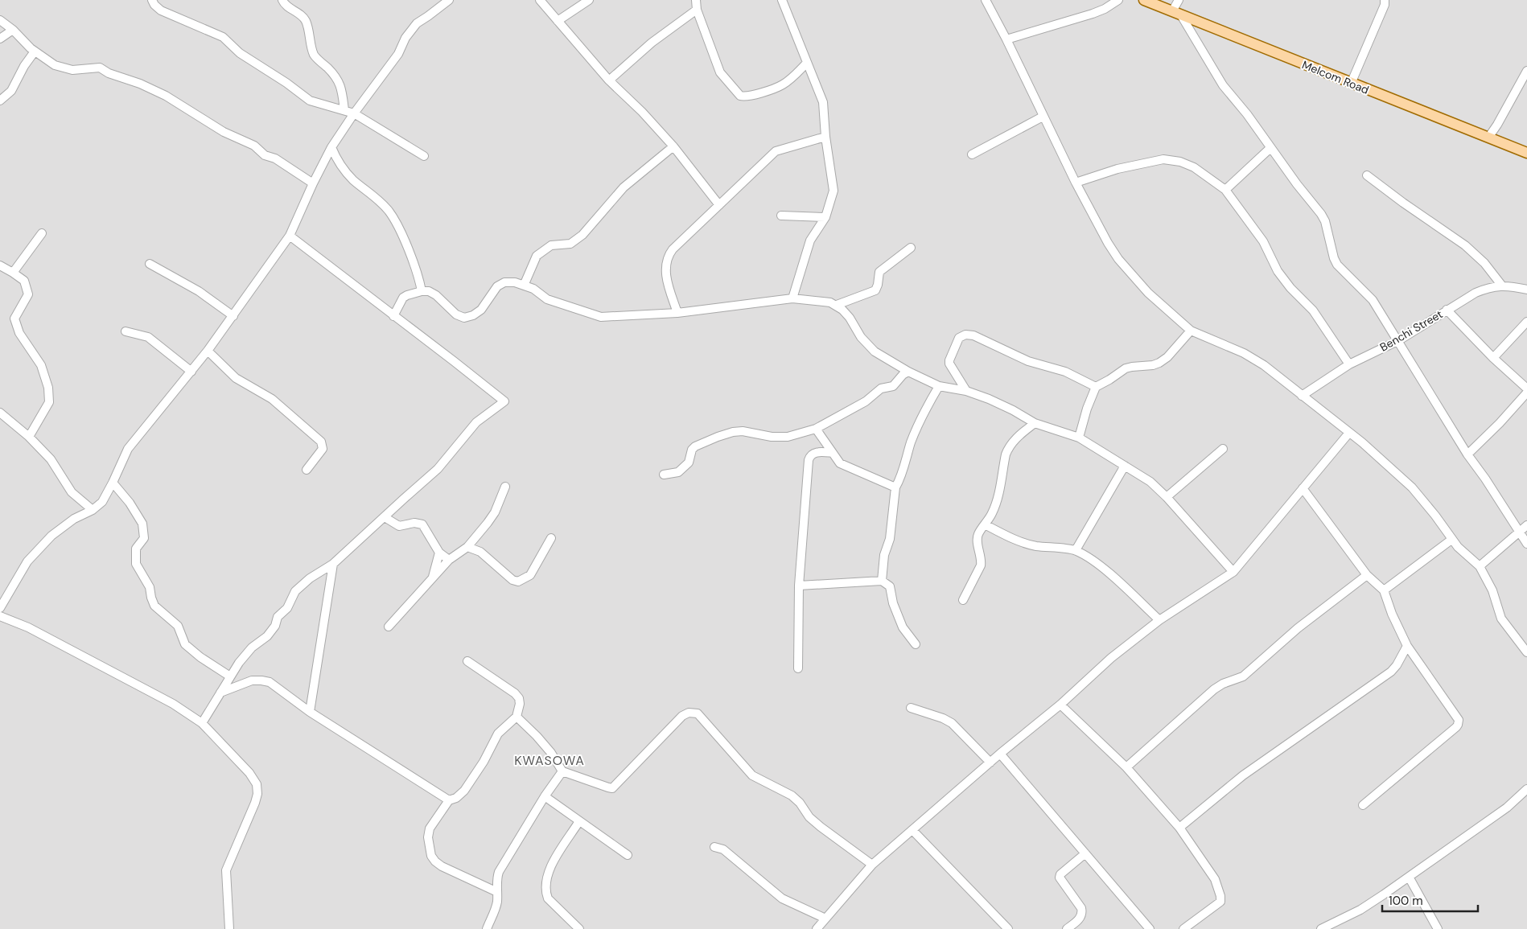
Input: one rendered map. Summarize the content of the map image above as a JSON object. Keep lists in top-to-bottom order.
{
  "streets": {
    "main road": ["Melcom Road"],
    "street": ["Benchi Street"]
  },
  "districts": ["KWASOWA"],
  "scale_bar": "100 m"
}
